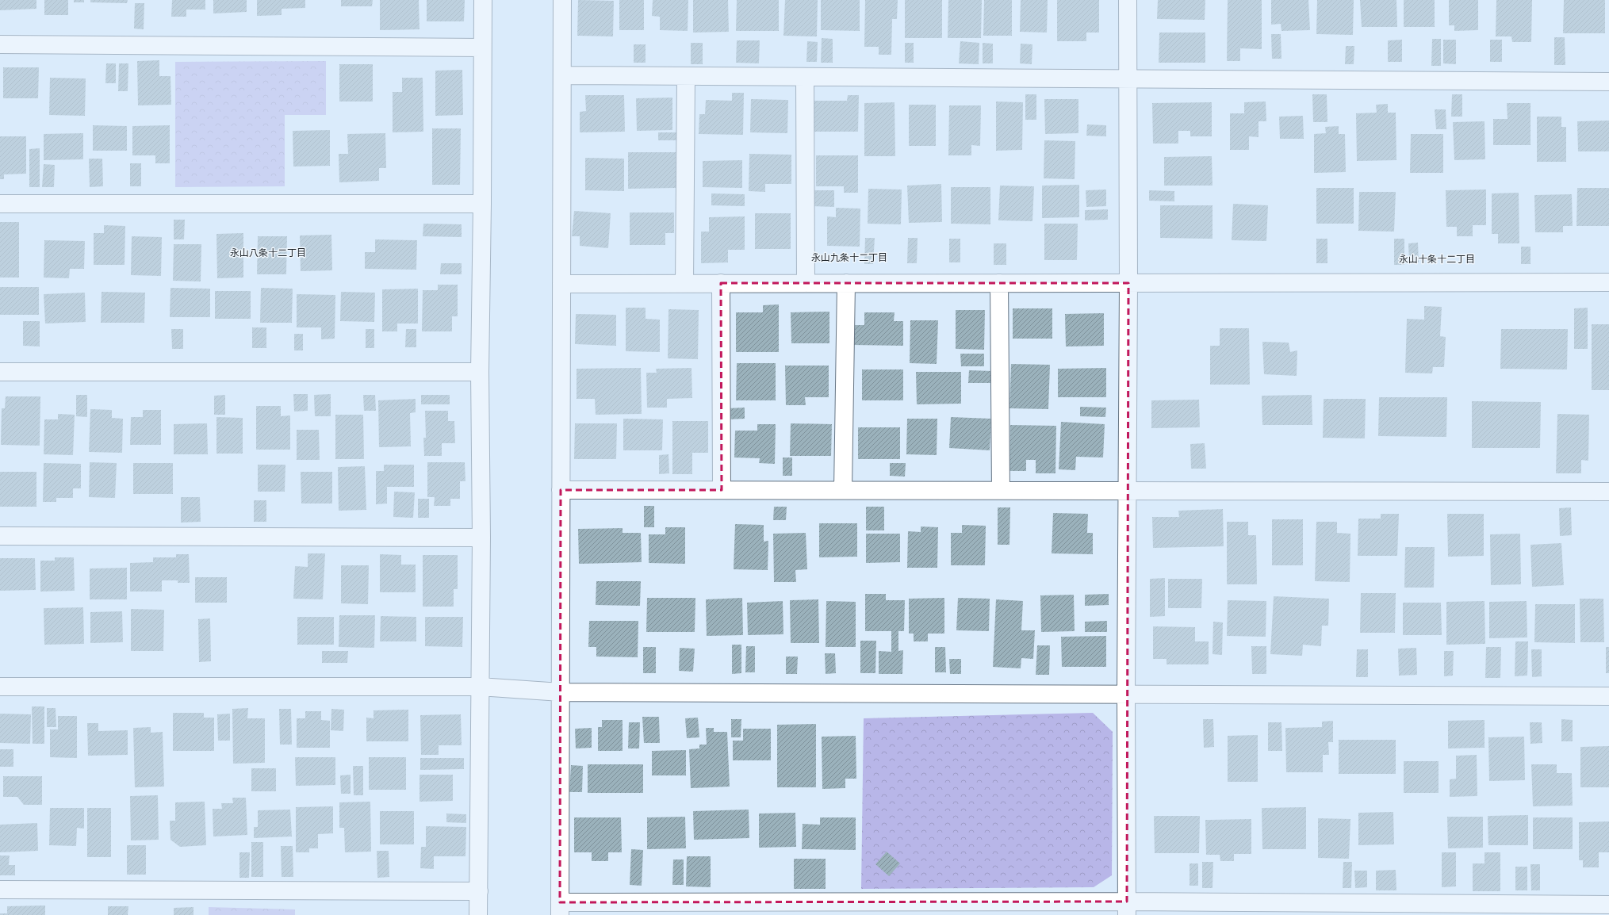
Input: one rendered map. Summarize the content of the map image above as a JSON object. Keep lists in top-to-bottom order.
{
  "districts": ["永山八条十二丁目", "永山九条十二丁目", "永山十条十二丁目"]
}
